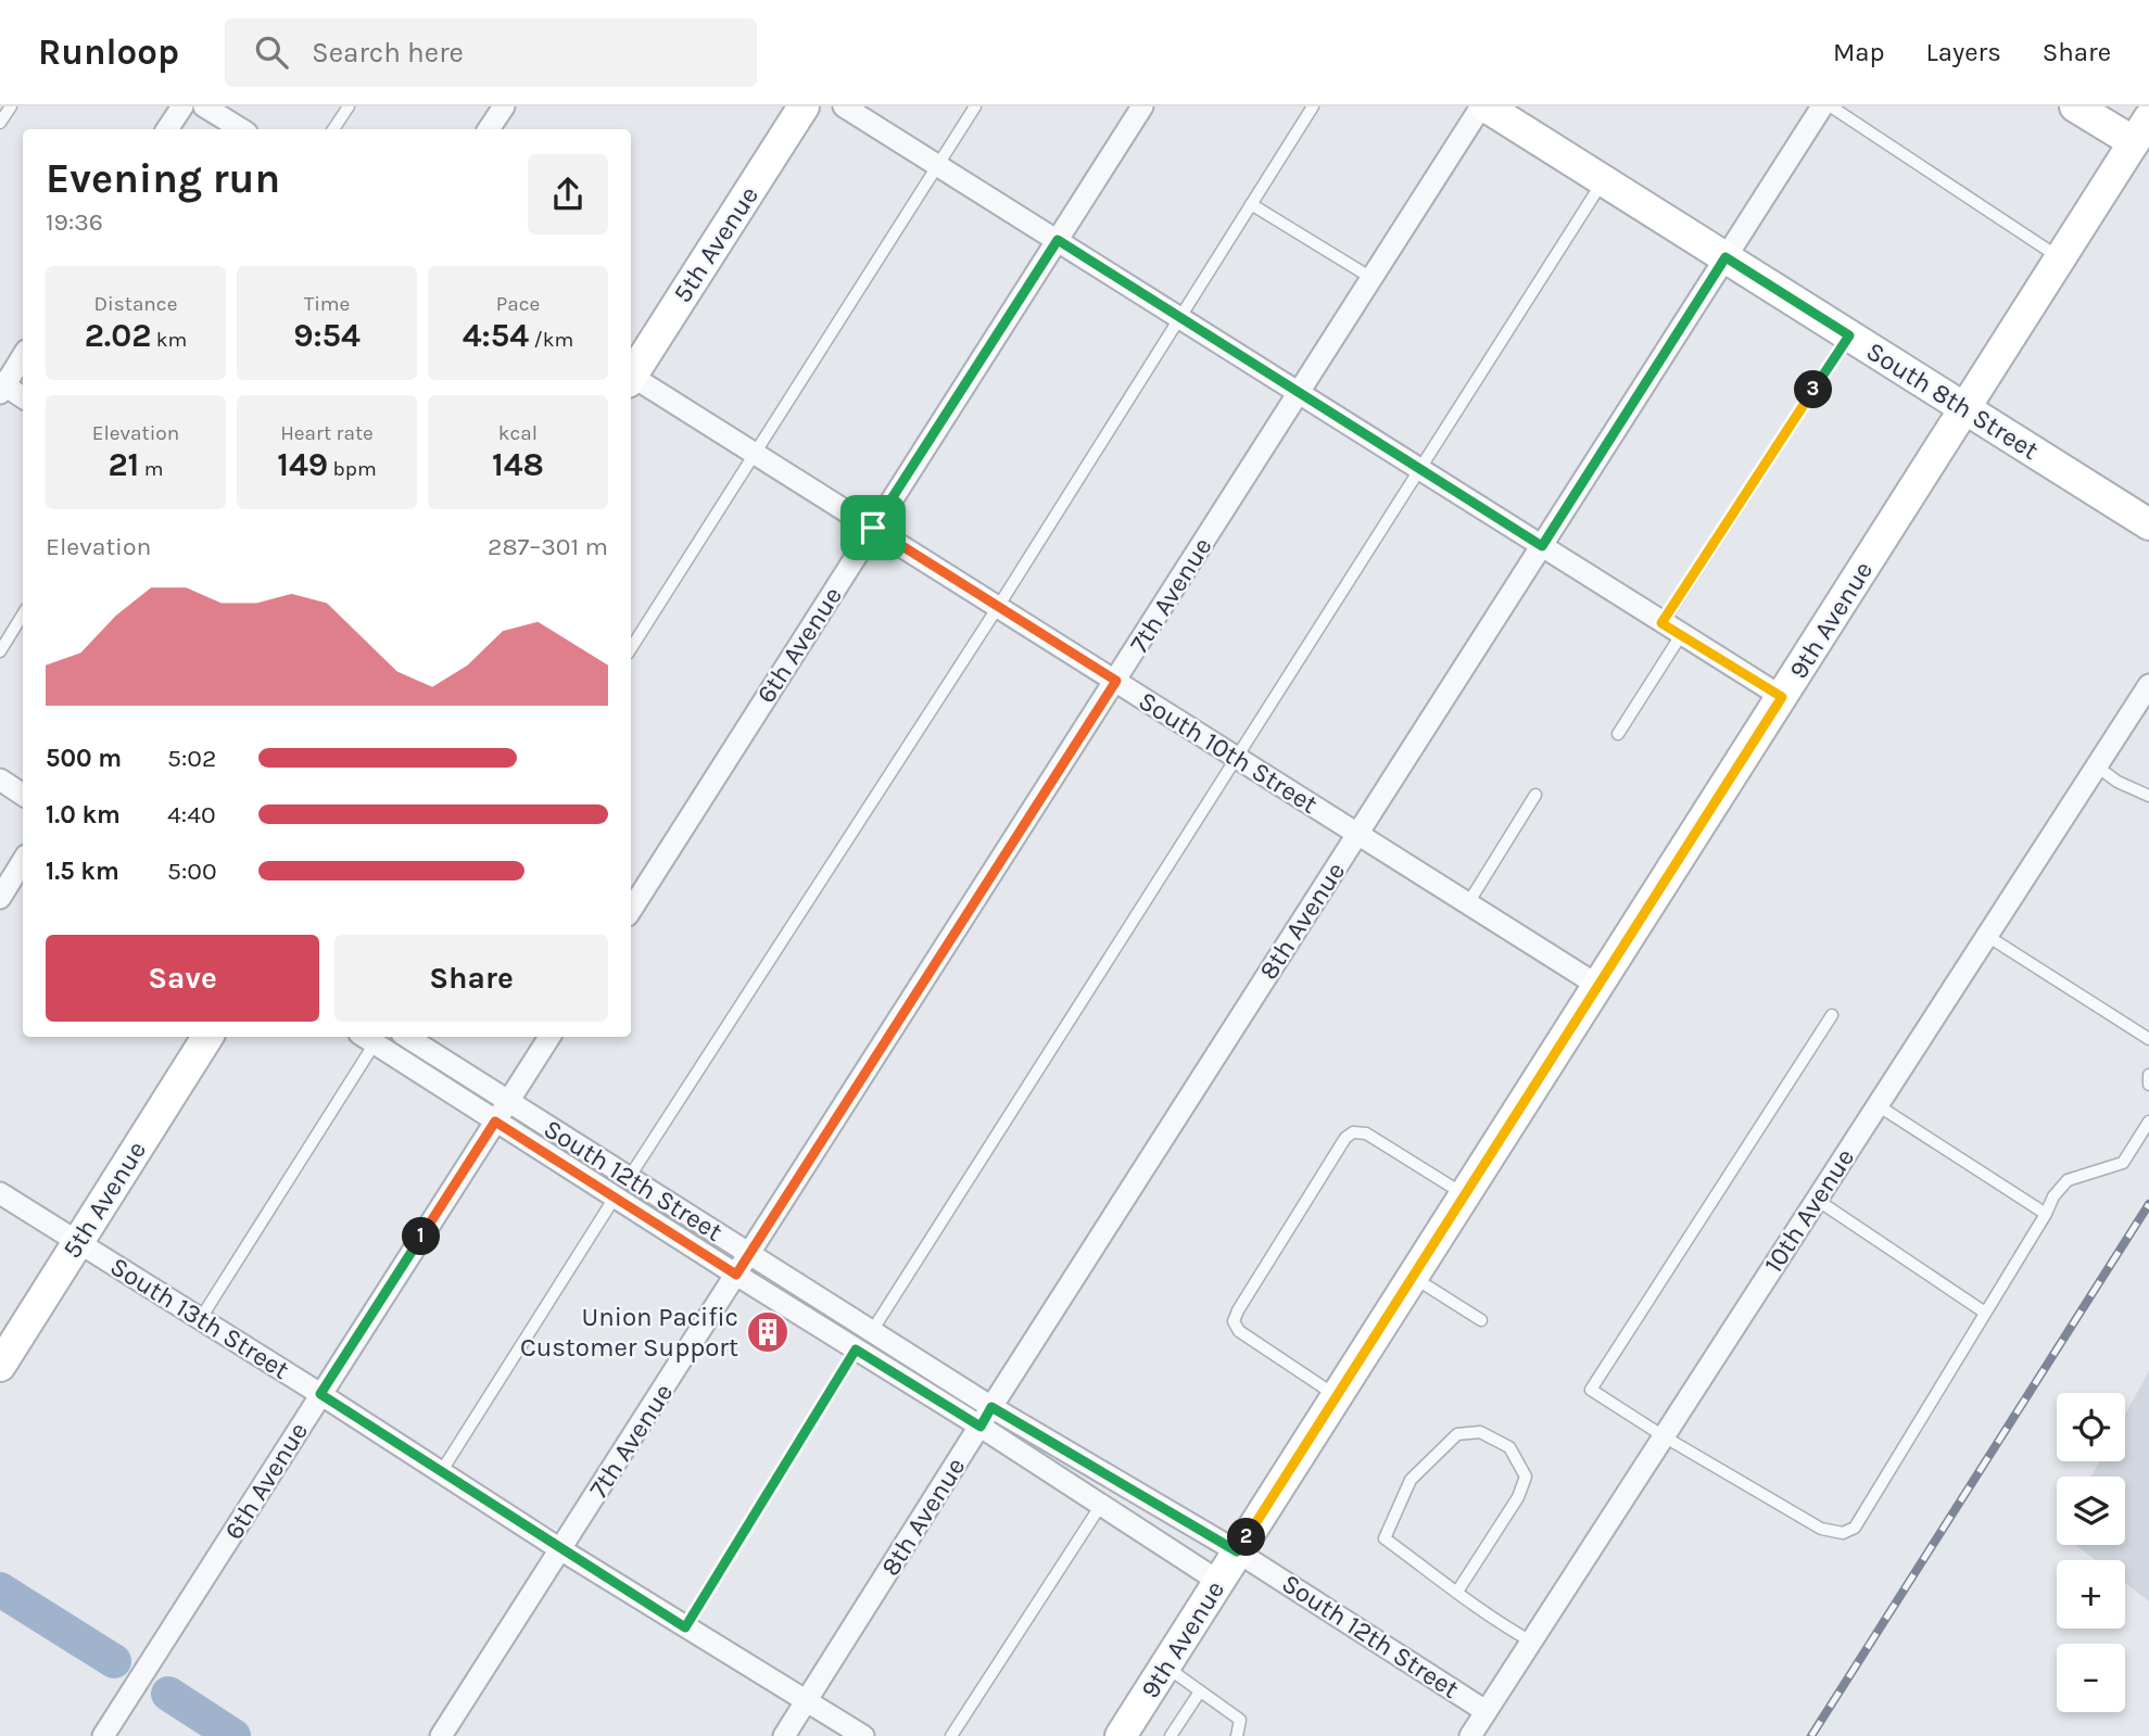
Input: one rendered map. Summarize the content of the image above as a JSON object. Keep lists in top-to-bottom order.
{
  "streets": {
    "main road": ["5th Avenue", "South 8th Street", "9th Avenue"],
    "street": [
      "7th Avenue",
      "6th Avenue",
      "South 10th Street",
      "8th Avenue",
      "South 12th Street",
      "10th Avenue",
      "South 13th Street"
    ]
  },
  "crossings": [
    ["5th Avenue", "South 13th Street"],
    ["South 8th Street", "7th Avenue"],
    ["South 8th Street", "9th Avenue"],
    ["South 8th Street", "8th Avenue"],
    ["7th Avenue", "South 10th Street"],
    ["7th Avenue", "South 12th Street"],
    ["7th Avenue", "South 13th Street"],
    ["9th Avenue", "South 10th Street"],
    ["9th Avenue", "South 12th Street"],
    ["6th Avenue", "South 10th Street"],
    ["6th Avenue", "South 12th Street"],
    ["6th Avenue", "South 13th Street"],
    ["South 10th Street", "8th Avenue"],
    ["8th Avenue", "South 12th Street"],
    ["8th Avenue", "South 13th Street"],
    ["South 12th Street", "10th Avenue"]
  ],
  "places": {
    "building": ["Union Pacific Customer Support"]
  },
  "page": {
    "header": "Runloop",
    "search": "Search here",
    "nav": ["Map", "Layers", "Share"],
    "heading": ["Evening run", "19:36"],
    "stats": [
      ["Distance", "2.02 km"],
      ["Time", "9:54"],
      ["Pace", "4:54 /km"],
      ["Elevation", "21 m"],
      ["Heart rate", "149 bpm"],
      ["kcal", "148"]
    ],
    "pins": ["3", "1", "2"],
    "chart": ["Elevation", "287–301 m"],
    "list": [
      {
        "name": "500 m",
        "note": "5:02"
      },
      {
        "name": "1.0 km",
        "note": "4:40"
      },
      {
        "name": "1.5 km",
        "note": "5:00"
      }
    ],
    "buttons": ["Save", "Share"],
    "map_buttons": ["+", "−"]
  }
}
